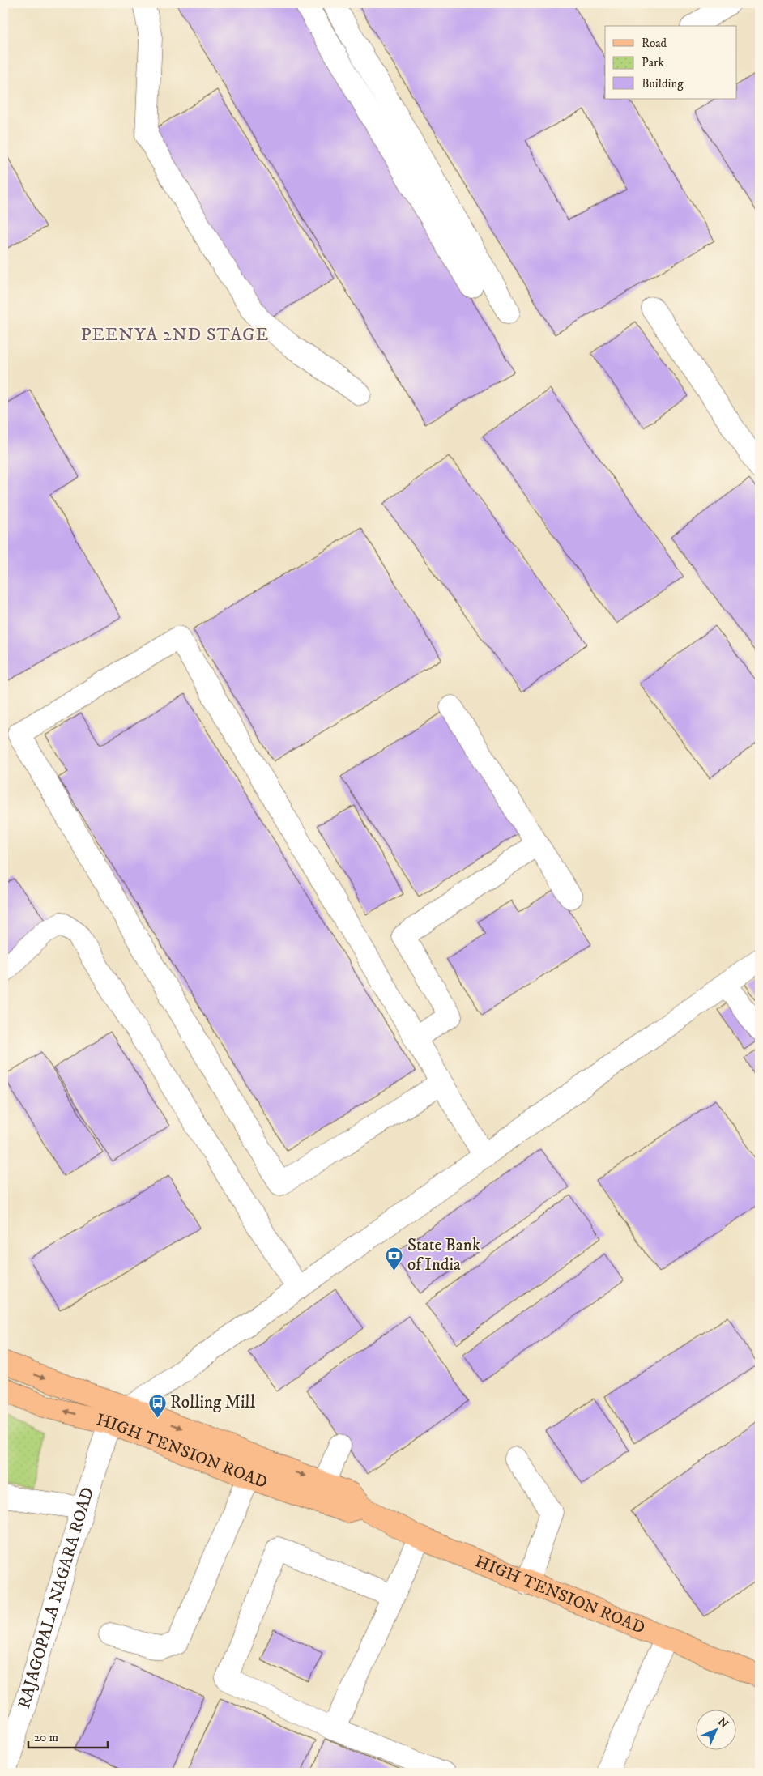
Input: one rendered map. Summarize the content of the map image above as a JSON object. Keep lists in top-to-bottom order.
{
  "streets": {
    "main road": ["HIGH TENSION ROAD"],
    "street": ["RAJAGOPALA NAGARA ROAD"]
  },
  "crossings": [
    ["HIGH TENSION ROAD", "RAJAGOPALA NAGARA ROAD"]
  ],
  "districts": ["PEENYA 2ND STAGE"],
  "places": {
    "bank": ["State Bank of India"],
    "bus stop": ["Rolling Mill"]
  },
  "legend": ["Road", "Park", "Building"],
  "scale_bar": "20 m",
  "north": "top right"
}
